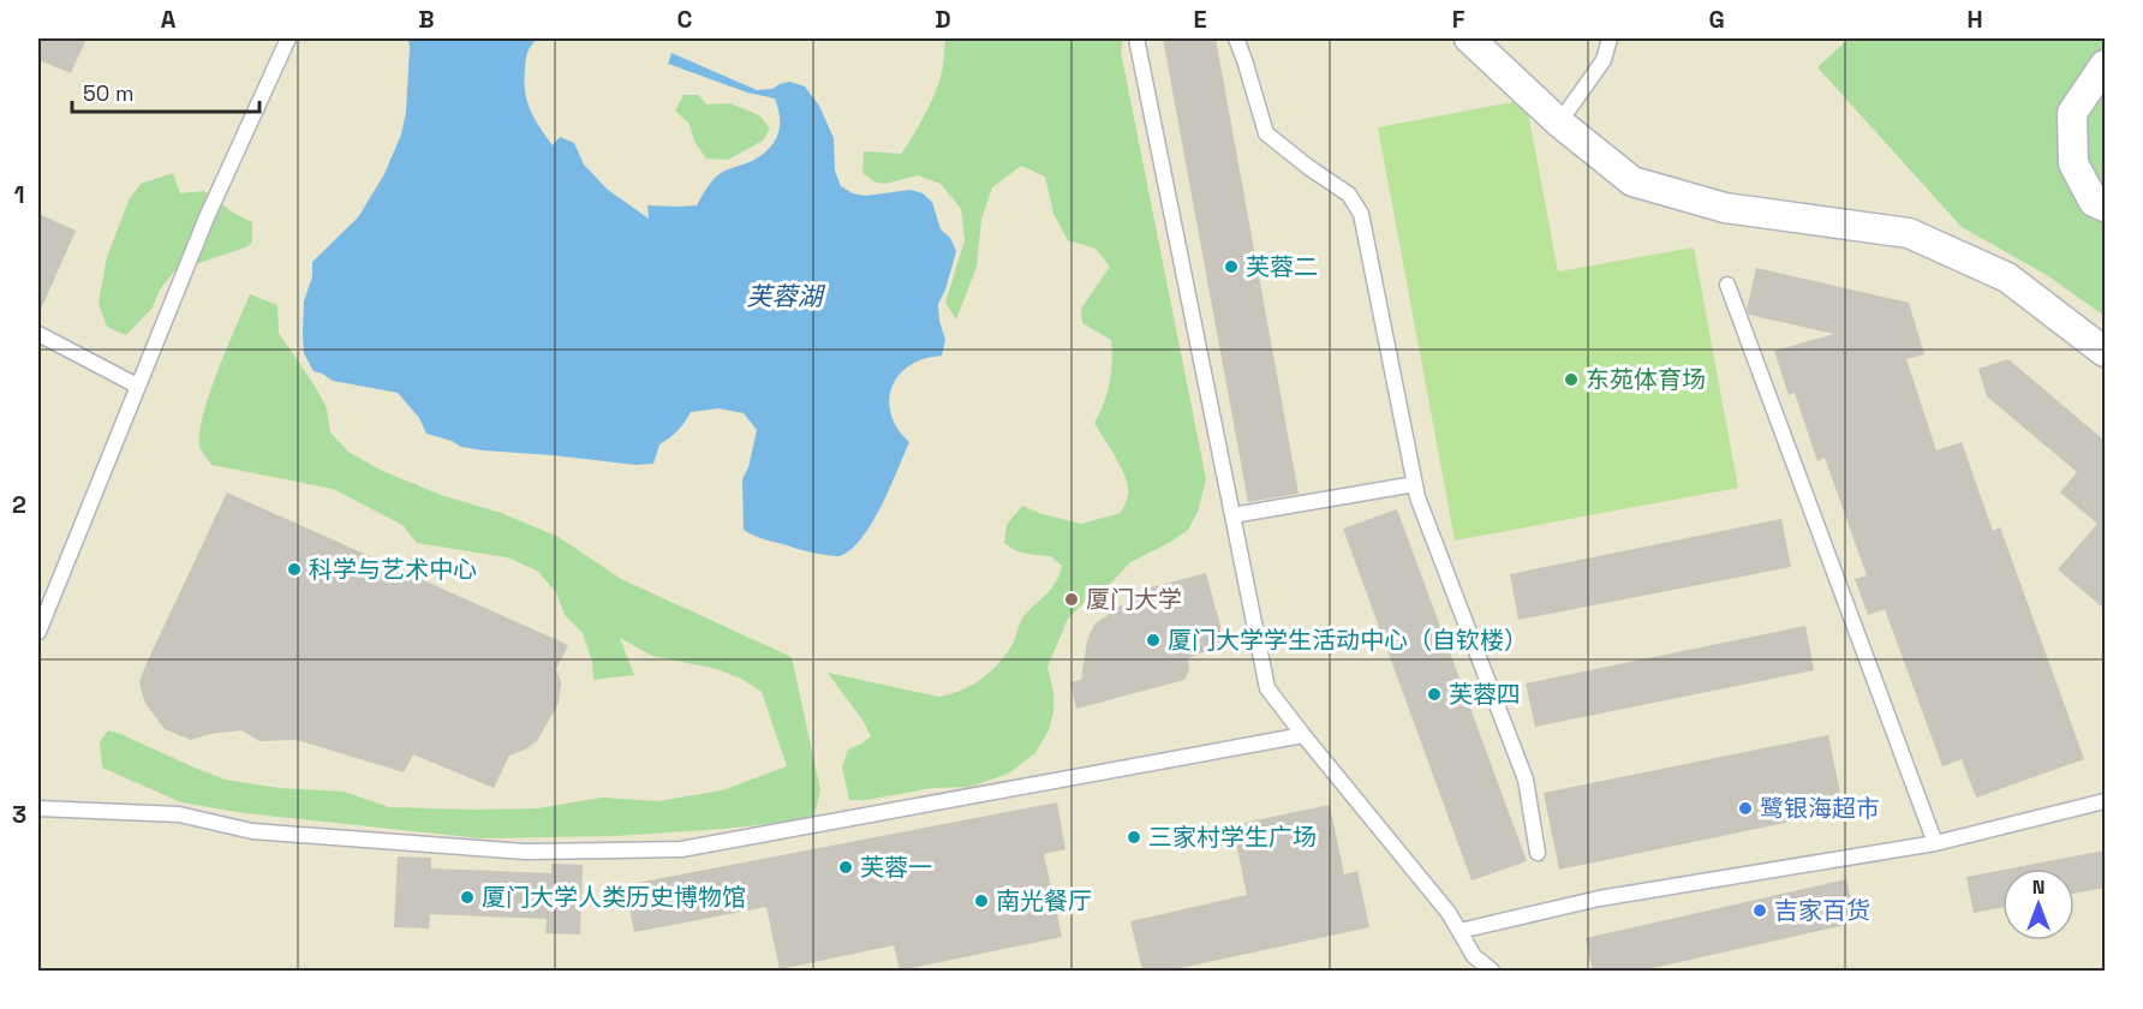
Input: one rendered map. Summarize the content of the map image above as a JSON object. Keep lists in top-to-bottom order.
{
  "water": ["芙蓉湖"],
  "places": [
    "芙蓉二",
    "东苑体育场",
    "科学与艺术中心",
    "厦门大学",
    "厦门大学学生活动中心（自钦楼）",
    "芙蓉四",
    "鹭银海超市",
    "三家村学生广场",
    "芙蓉一",
    "厦门大学人类历史博物馆",
    "南光餐厅",
    "吉家百货"
  ],
  "scale_bar": "50 m",
  "north": "top",
  "grid": {
    "columns": [
      "A",
      "B",
      "C",
      "D",
      "E",
      "F",
      "G",
      "H"
    ],
    "rows": ["1", "2", "3"]
  }
}
